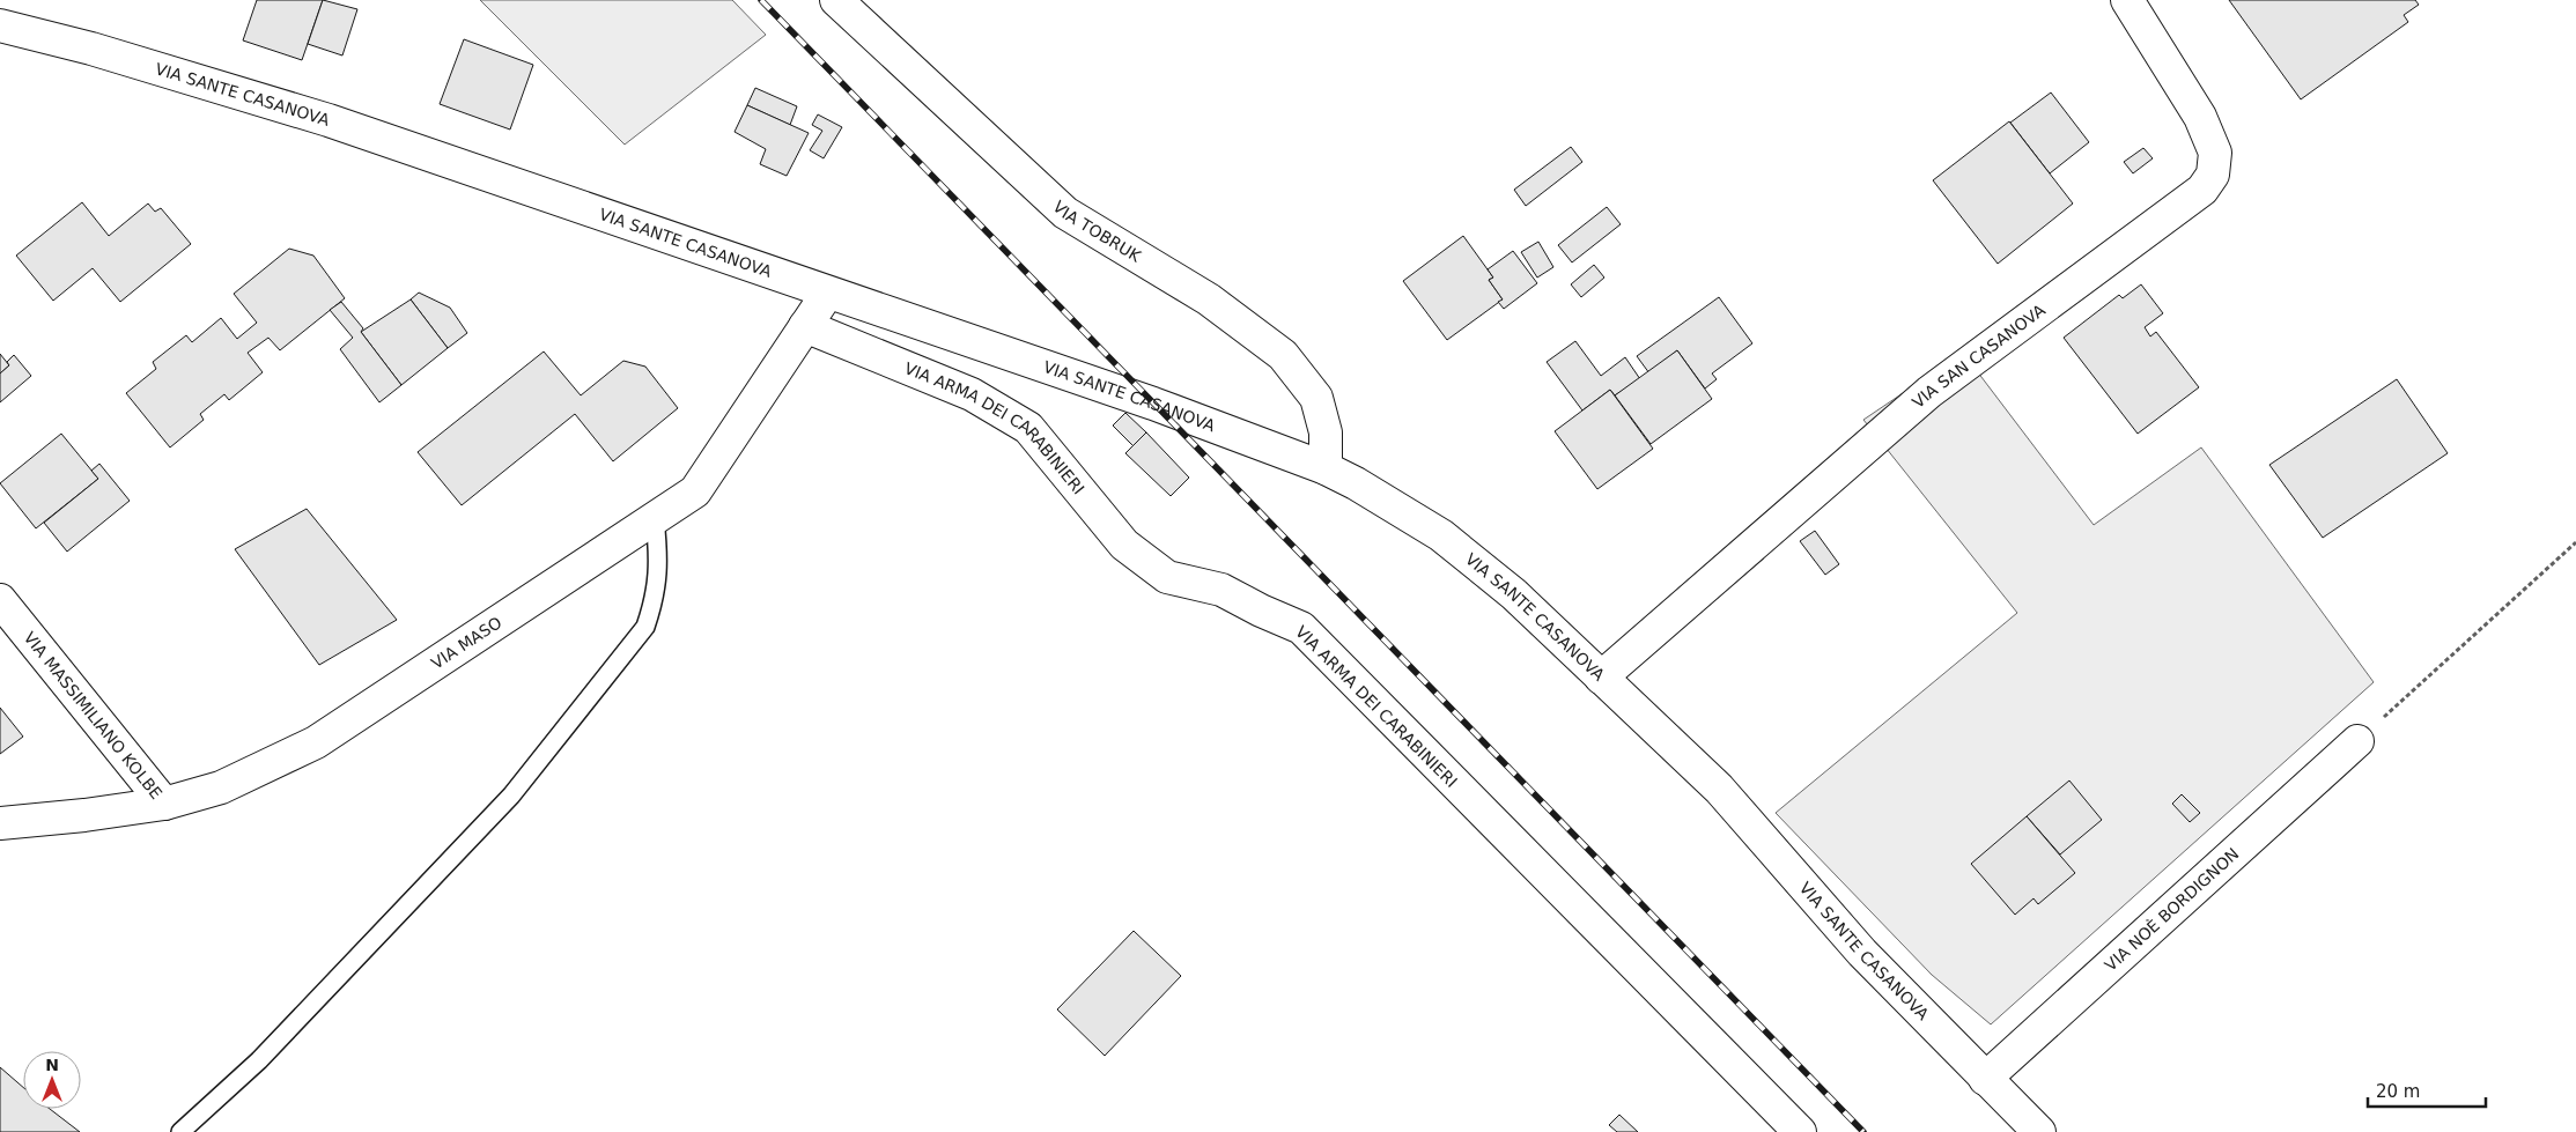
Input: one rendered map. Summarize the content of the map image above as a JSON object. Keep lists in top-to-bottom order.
{
  "streets": {
    "street": [
      "VIA SANTE CASANOVA",
      "VIA TOBRUK",
      "VIA SAN CASANOVA",
      "VIA ARMA DEI CARABINIERI",
      "VIA MASO",
      "VIA MASSIMILIANO KOLBE",
      "VIA NOÈ BORDIGNON"
    ]
  },
  "crossings": [
    ["VIA SANTE CASANOVA", "VIA TOBRUK"],
    ["VIA SANTE CASANOVA", "VIA SAN CASANOVA"],
    ["VIA SANTE CASANOVA", "VIA MASO"],
    ["VIA SANTE CASANOVA", "VIA NOÈ BORDIGNON"],
    ["VIA ARMA DEI CARABINIERI", "VIA MASO"],
    ["VIA MASO", "VIA MASSIMILIANO KOLBE"]
  ],
  "scale_bar": "20 m",
  "north": "top"
}
